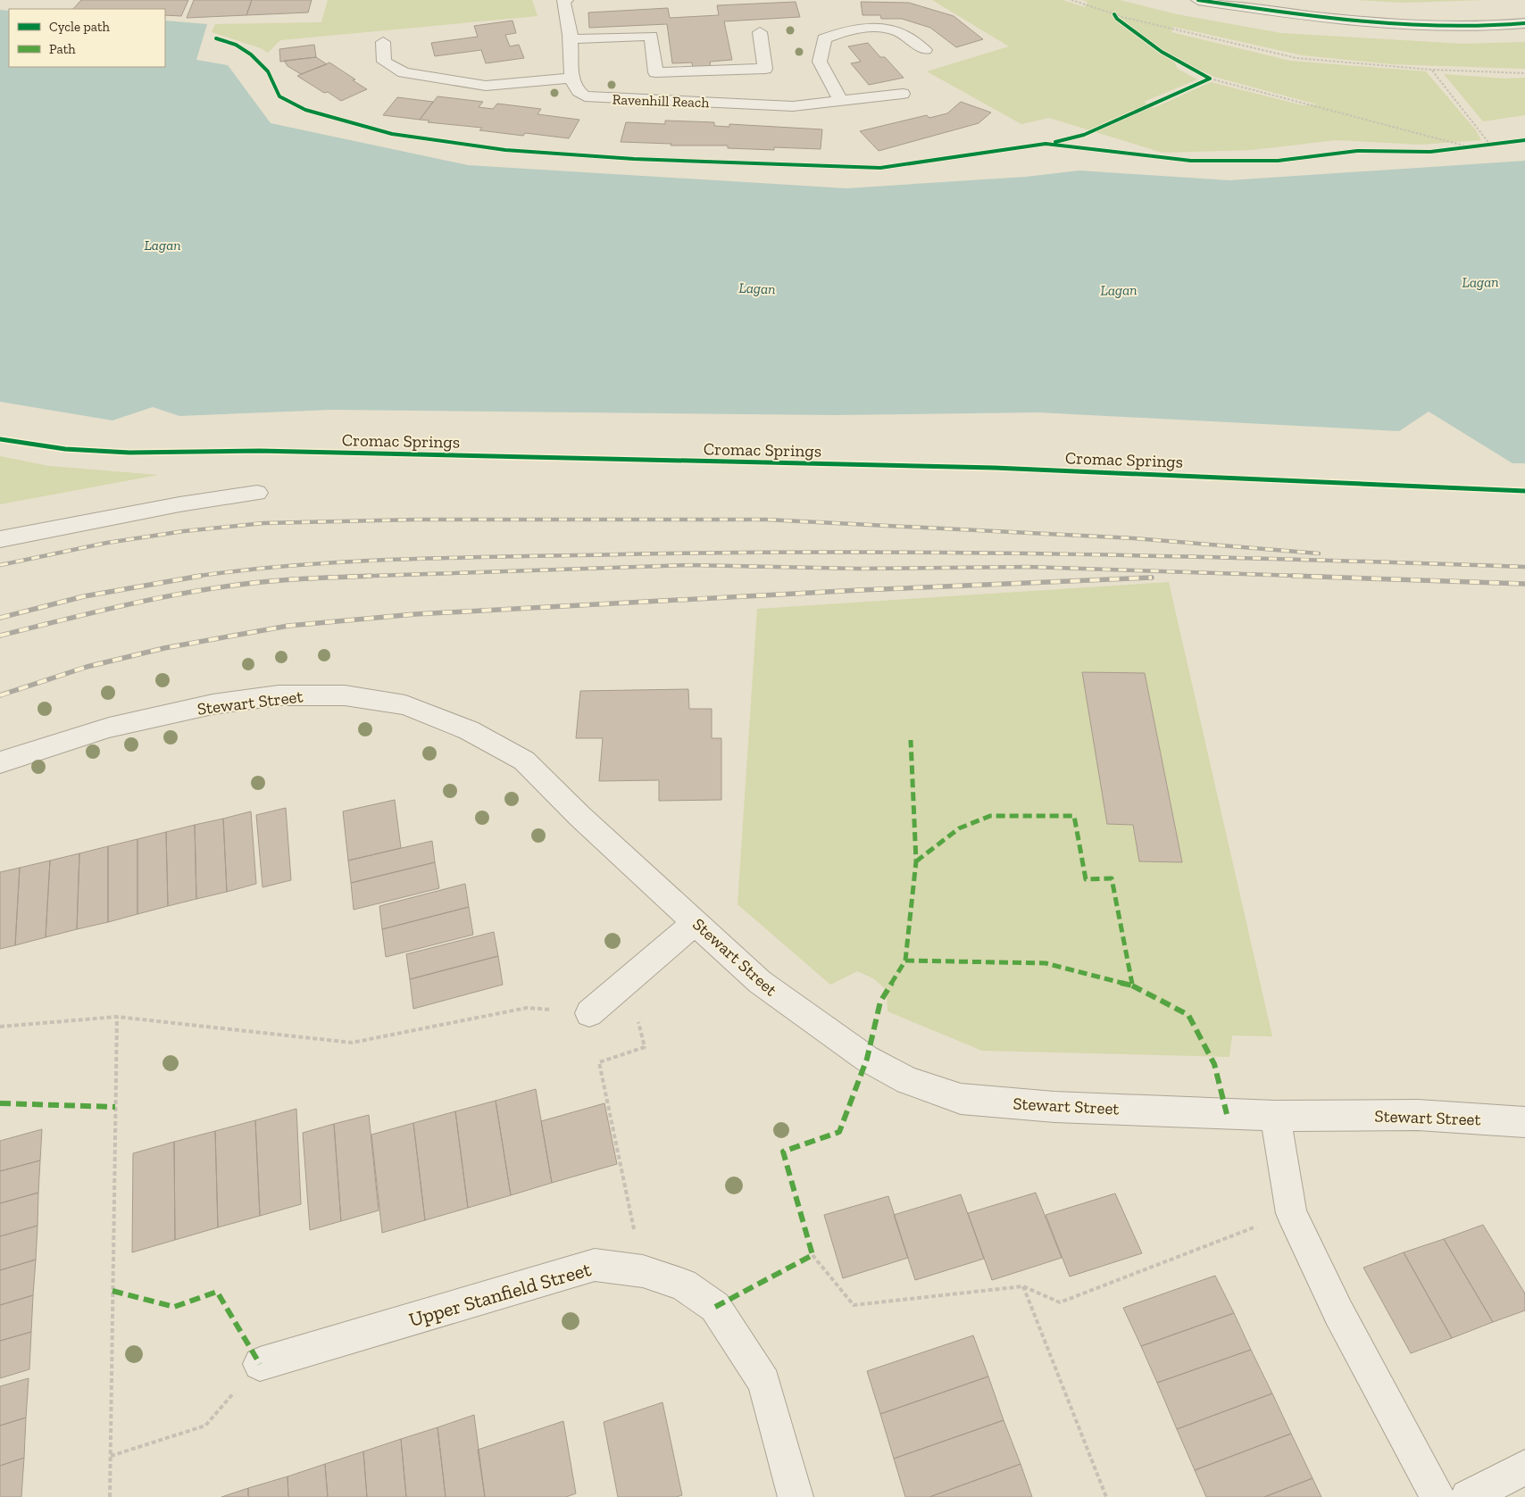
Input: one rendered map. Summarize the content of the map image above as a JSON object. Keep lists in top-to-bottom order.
{
  "streets": {
    "street": ["Ravenhill Reach", "Stewart Street", "Upper Stanfield Street"],
    "cycle path": ["Cromac Springs"]
  },
  "water": ["Lagan"],
  "legend": ["Cycle path", "Path"]
}
